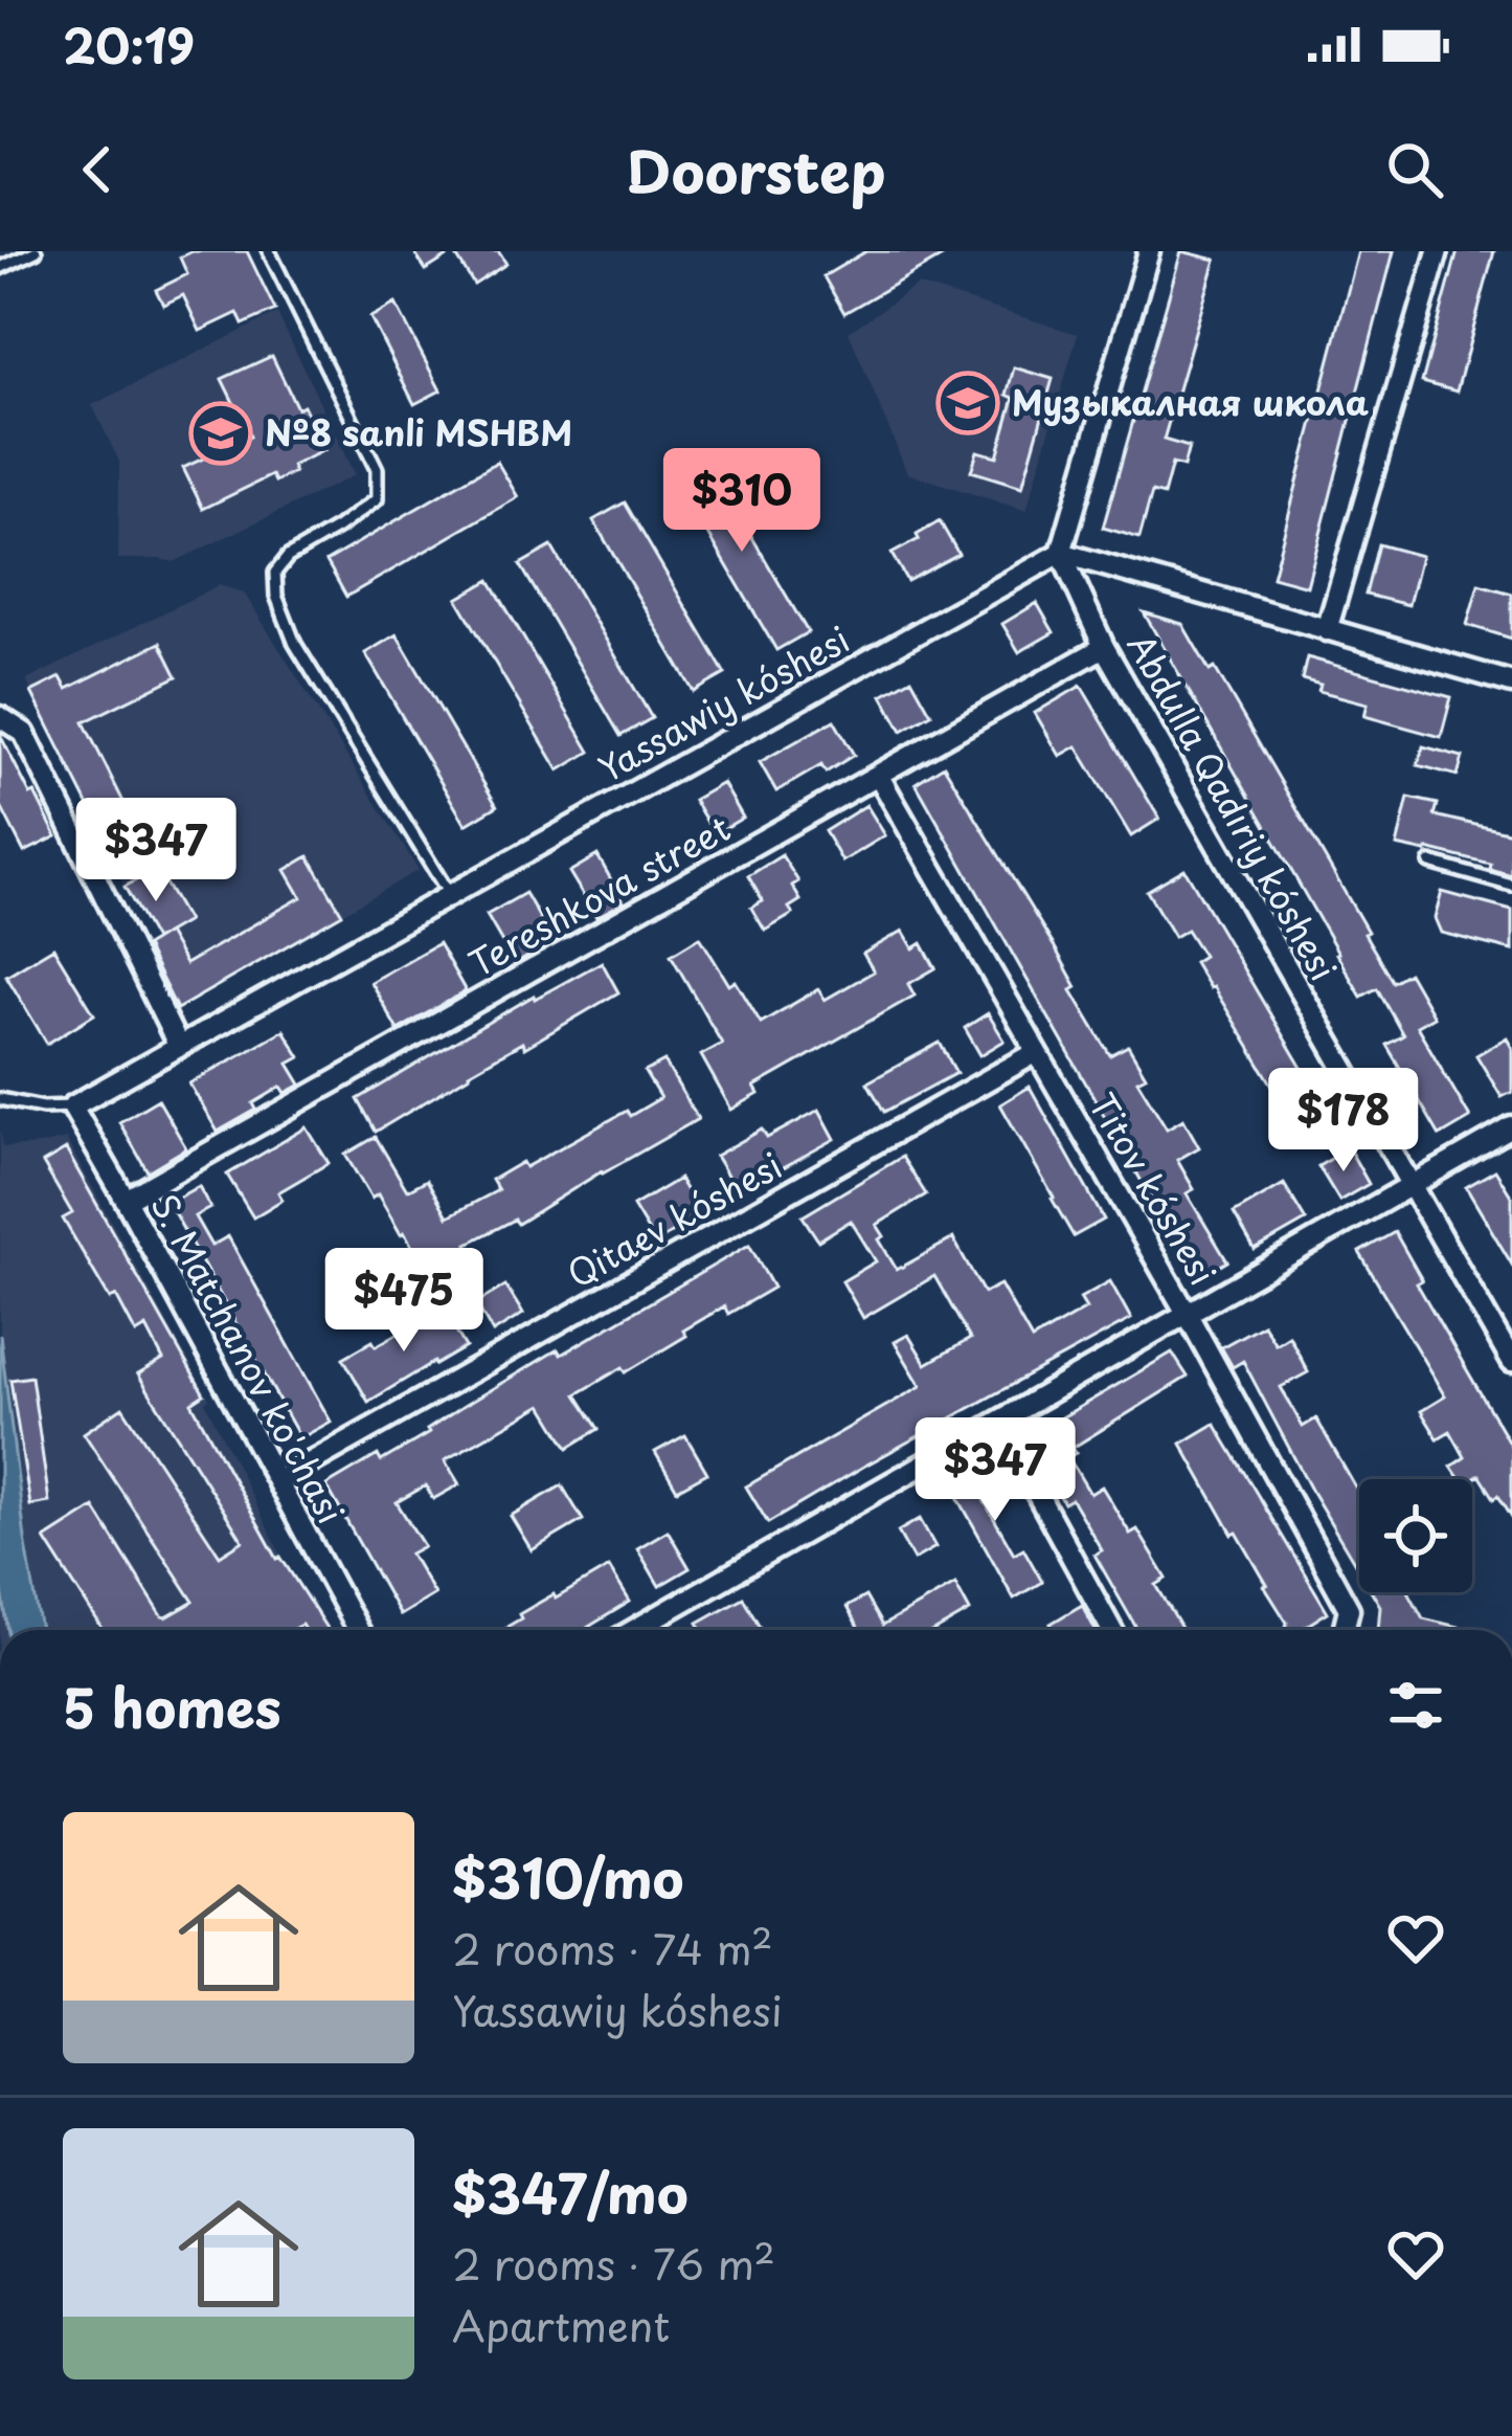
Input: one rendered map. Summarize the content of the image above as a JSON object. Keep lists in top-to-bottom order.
{
  "streets": {
    "street": [
      "Yassawiy kóshesi",
      "Abdulla Qadıriy kóshesi",
      "Tereshkova street",
      "Titov kóshesi",
      "Qitaev kóshesi",
      "S. Matchanov ko'chasi"
    ]
  },
  "crossings": [
    ["Yassawiy kóshesi", "Abdulla Qadıriy kóshesi"],
    ["Yassawiy kóshesi", "S. Matchanov ko'chasi"],
    ["Abdulla Qadıriy kóshesi", "Tereshkova street"],
    ["Tereshkova street", "Titov kóshesi"],
    ["Tereshkova street", "S. Matchanov ko'chasi"],
    ["Titov kóshesi", "Qitaev kóshesi"],
    ["Qitaev kóshesi", "S. Matchanov ko'chasi"]
  ],
  "places": {
    "school or university": ["Музыкалная школа", "№8 sanli MSHBM"]
  },
  "page": {
    "status": "20:19",
    "header": "Doorstep",
    "price": [
      "$310",
      "$347",
      "$178",
      "$475",
      "$347"
    ],
    "heading": "5 homes",
    "list": [
      {
        "name": "$310/mo",
        "note": "2 rooms · 74 m² · Yassawiy kóshesi"
      },
      {
        "name": "$347/mo",
        "note": "2 rooms · 76 m² · Apartment"
      }
    ]
  }
}
